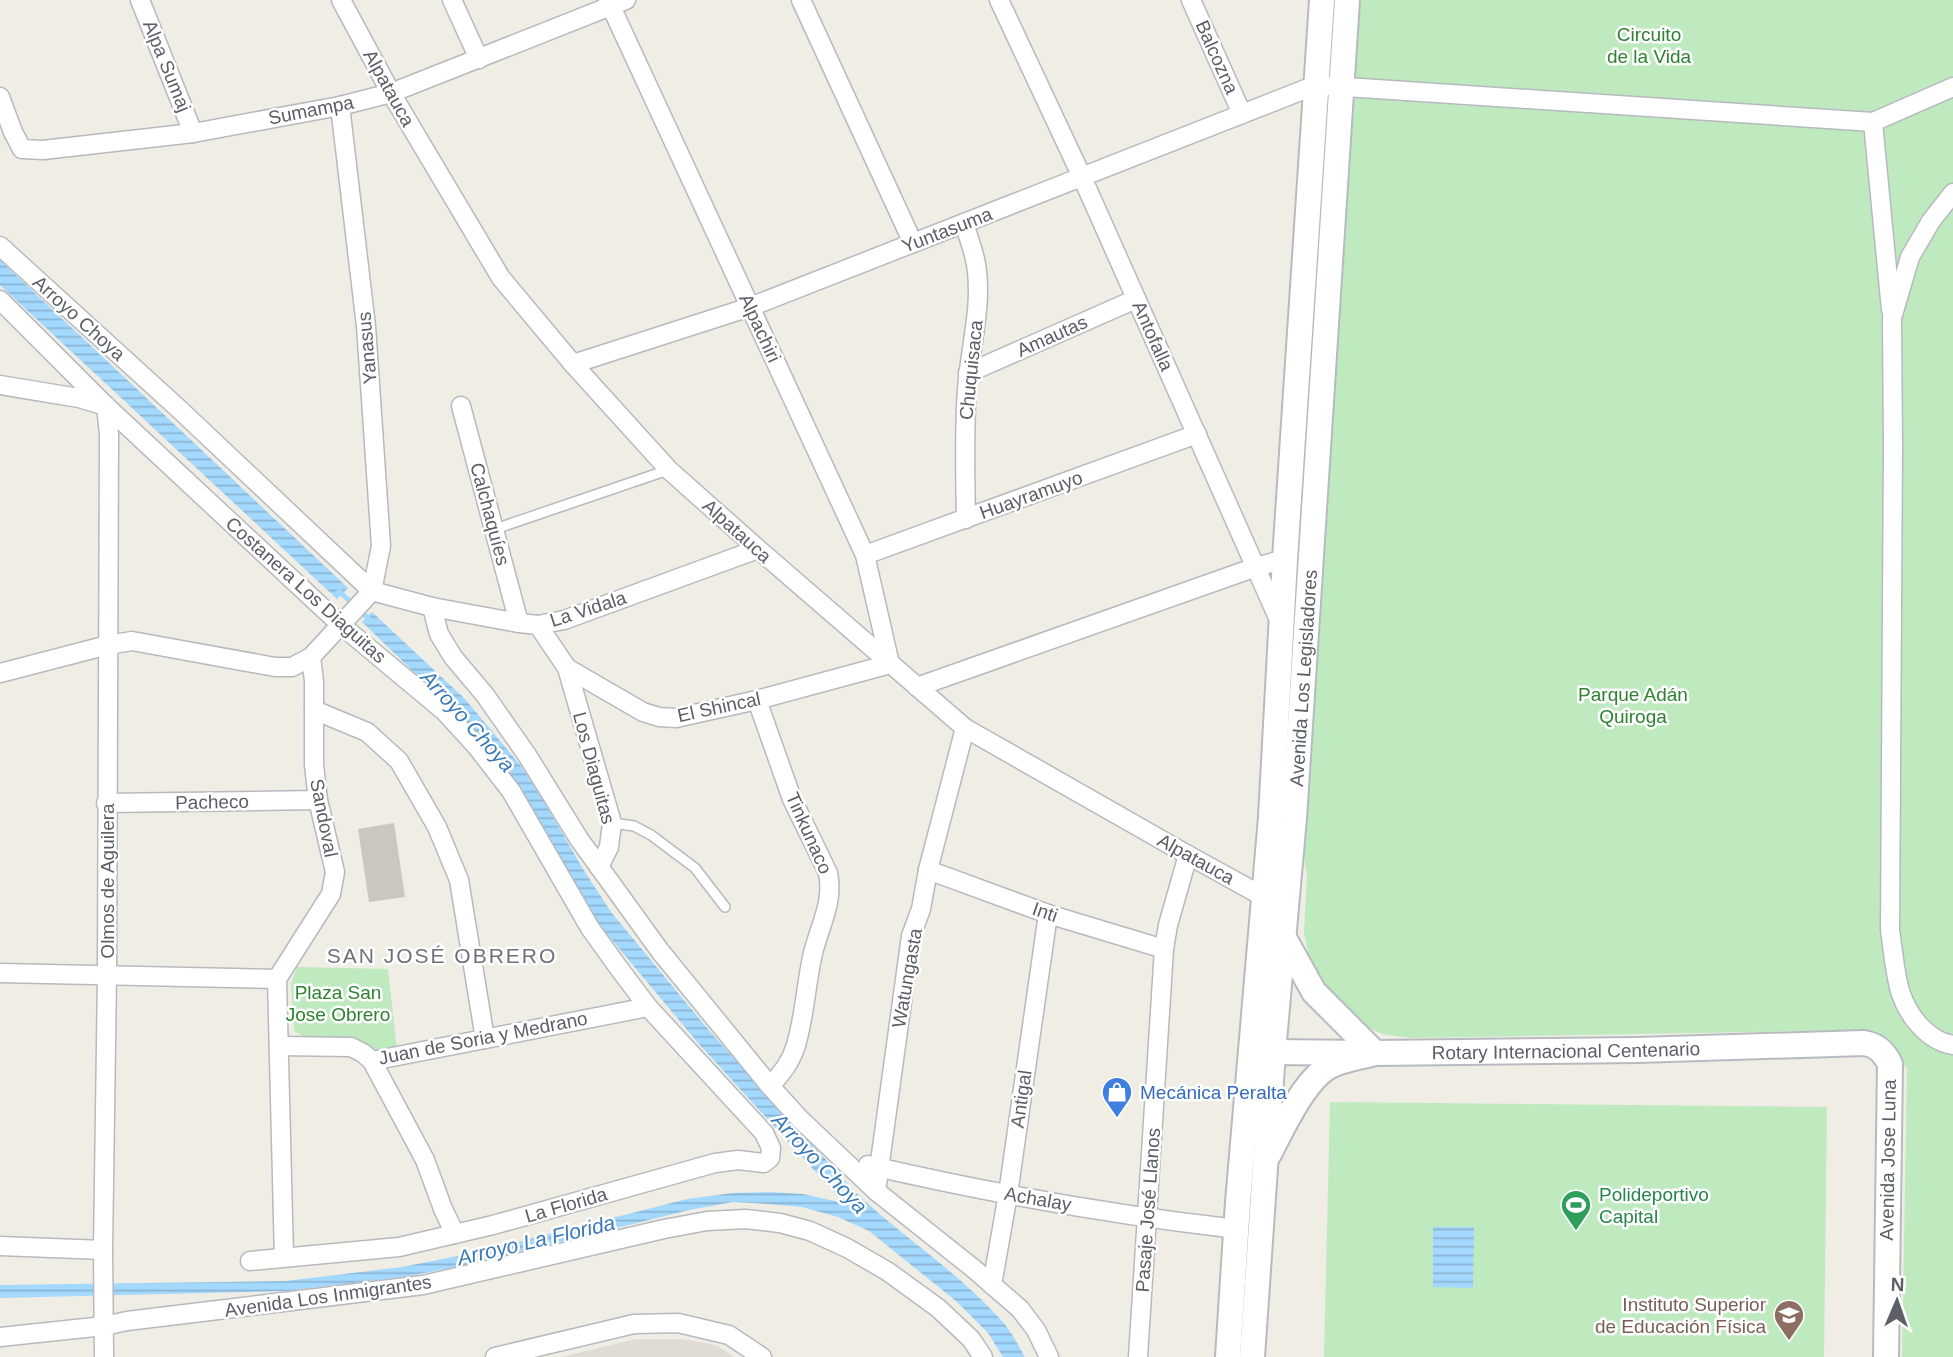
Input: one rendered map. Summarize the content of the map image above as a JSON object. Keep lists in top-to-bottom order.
{
  "streets": {
    "main road": ["Avenida Los Legisladores", "Rotary Internacional Centenario", "Avenida Jose Luna"],
    "street": [
      "Balcozna",
      "Alpa Sumaj",
      "Alpatauca",
      "Sumampa",
      "Yuntasuma",
      "Arroyo Choya",
      "Alpachiri",
      "Amautas",
      "Antofalla",
      "Yanasus",
      "Chuquisaca",
      "Huayramuyo",
      "Calchaquíes",
      "Costanera Los Diaguitas",
      "La Vidala",
      "El Shincal",
      "Los Diaguitas",
      "Pacheco",
      "Sandoval",
      "Tinkunaco",
      "Olmos de Aguilera",
      "Inti",
      "Watungasta",
      "Juan de Soria y Medrano",
      "Antigal",
      "Achalay",
      "La Florida",
      "Pasaje José Llanos",
      "Avenida Los Inmigrantes"
    ]
  },
  "crossings": [
    ["Balcozna", "Yuntasuma"],
    ["Alpa Sumaj", "Sumampa"],
    ["Alpatauca", "Sumampa"],
    ["Alpatauca", "Yuntasuma"],
    ["Alpatauca", "Alpachiri"],
    ["Alpatauca", "La Vidala"],
    ["Alpatauca", "Avenida Los Legisladores"],
    ["Alpatauca", "El Shincal"],
    ["Alpatauca", "Watungasta"],
    ["Alpatauca", "Pasaje José Llanos"],
    ["Sumampa", "Alpachiri"],
    ["Sumampa", "Yanasus"],
    ["Yuntasuma", "Alpachiri"],
    ["Yuntasuma", "Antofalla"],
    ["Yuntasuma", "Chuquisaca"],
    ["Yuntasuma", "Avenida Los Legisladores"],
    ["Arroyo Choya", "Yanasus"],
    ["Arroyo Choya", "Costanera Los Diaguitas"],
    ["Arroyo Choya", "La Vidala"],
    ["Alpachiri", "Huayramuyo"],
    ["Alpachiri", "El Shincal"],
    ["Amautas", "Antofalla"],
    ["Amautas", "Chuquisaca"],
    ["Antofalla", "Huayramuyo"],
    ["Antofalla", "Avenida Los Legisladores"],
    ["Yanasus", "Costanera Los Diaguitas"],
    ["Yanasus", "La Vidala"],
    ["Chuquisaca", "Huayramuyo"],
    ["Calchaquíes", "La Vidala"],
    ["Costanera Los Diaguitas", "La Vidala"],
    ["Costanera Los Diaguitas", "Olmos de Aguilera"],
    ["Costanera Los Diaguitas", "Juan de Soria y Medrano"],
    ["Costanera Los Diaguitas", "La Florida"],
    ["La Vidala", "El Shincal"],
    ["Avenida Los Legisladores", "Rotary Internacional Centenario"],
    ["Avenida Los Legisladores", "Achalay"],
    ["El Shincal", "Los Diaguitas"],
    ["El Shincal", "Tinkunaco"],
    ["Pacheco", "Sandoval"],
    ["Pacheco", "Olmos de Aguilera"],
    ["Olmos de Aguilera", "Avenida Los Inmigrantes"],
    ["Inti", "Watungasta"],
    ["Inti", "Antigal"],
    ["Inti", "Pasaje José Llanos"],
    ["Watungasta", "Achalay"],
    ["Rotary Internacional Centenario", "Avenida Jose Luna"],
    ["Antigal", "Achalay"],
    ["Achalay", "Pasaje José Llanos"]
  ],
  "districts": ["SAN JOSÉ OBRERO"],
  "water": ["Arroyo Choya", "Arroyo La Florida"],
  "parks": ["Circuito de la Vida", "Parque Adán Quiroga", "Plaza San Jose Obrero"],
  "places": {
    "shop": ["Mecánica Peralta"],
    "sports": ["Polideportivo Capital"],
    "school or university": ["Instituto Superior de Educación Física"]
  },
  "north": "top"
}
